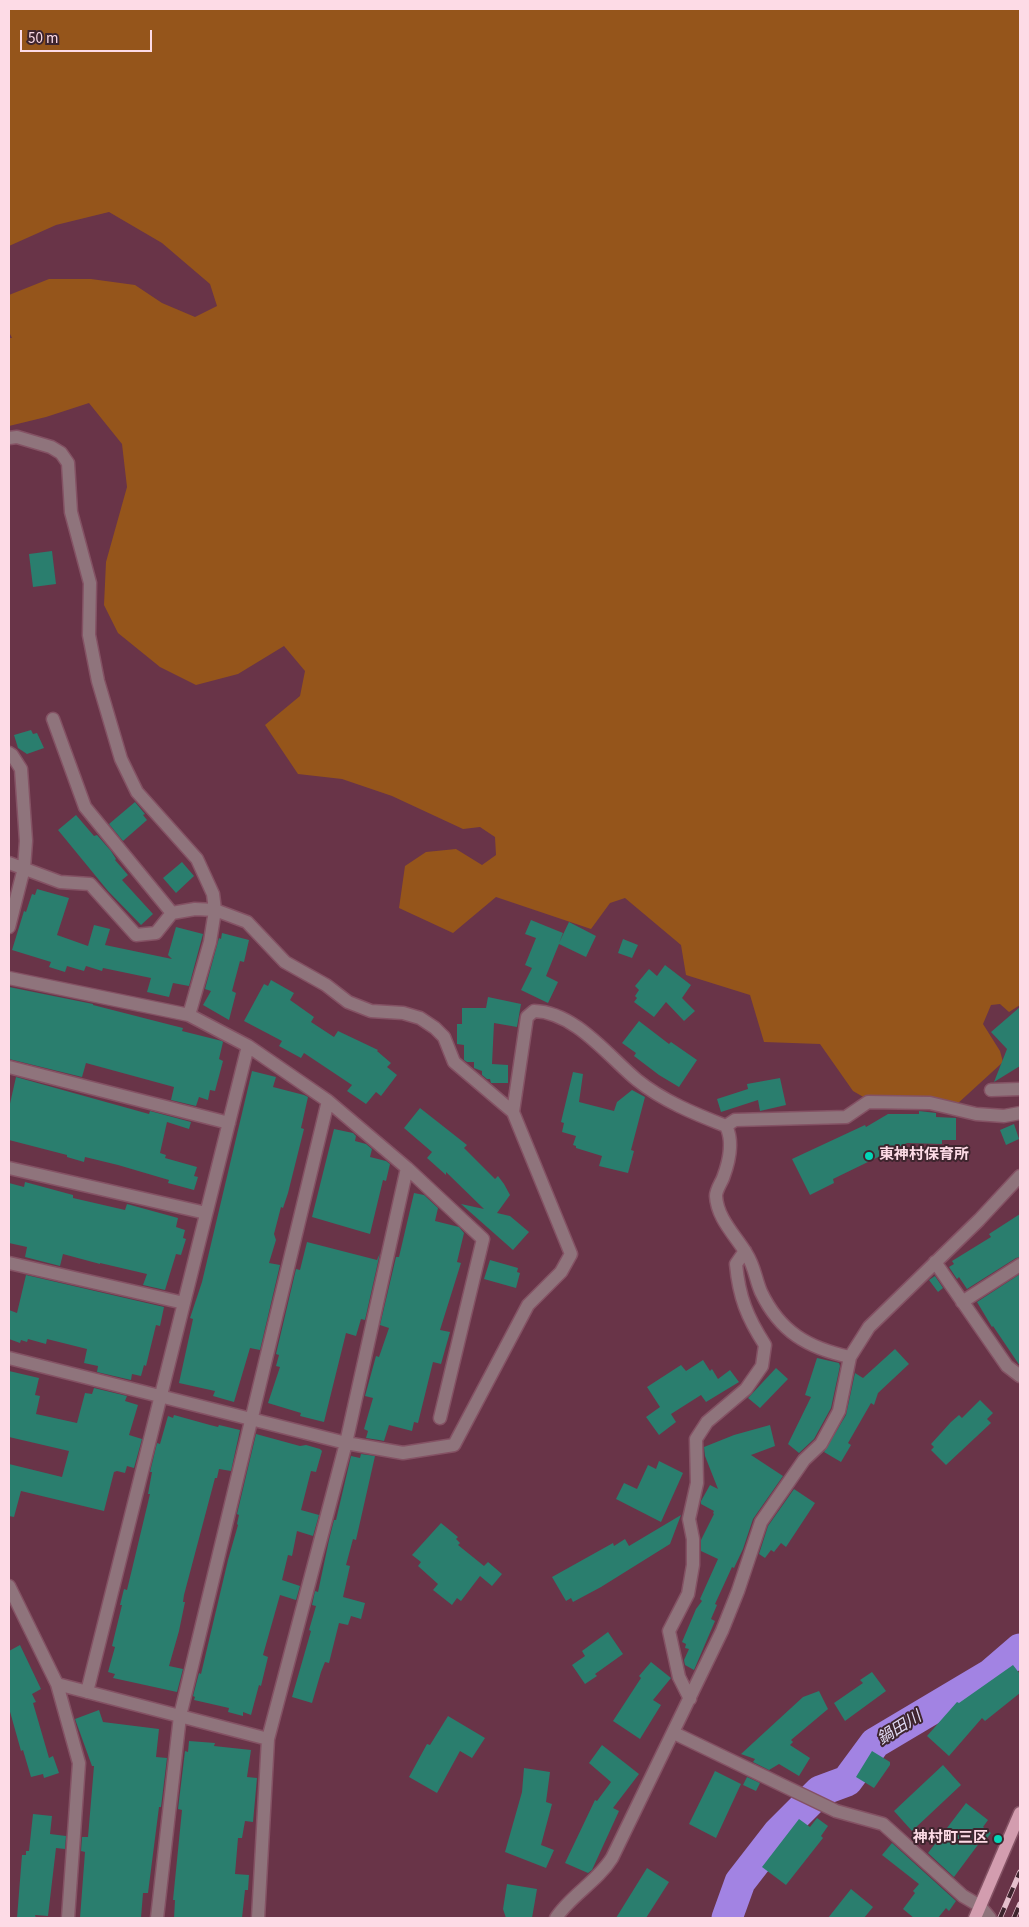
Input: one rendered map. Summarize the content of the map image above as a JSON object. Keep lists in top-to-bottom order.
{
  "water": ["鍋田川"],
  "places": ["東神村保育所", "神村町三区"],
  "scale_bar": "50 m"
}
